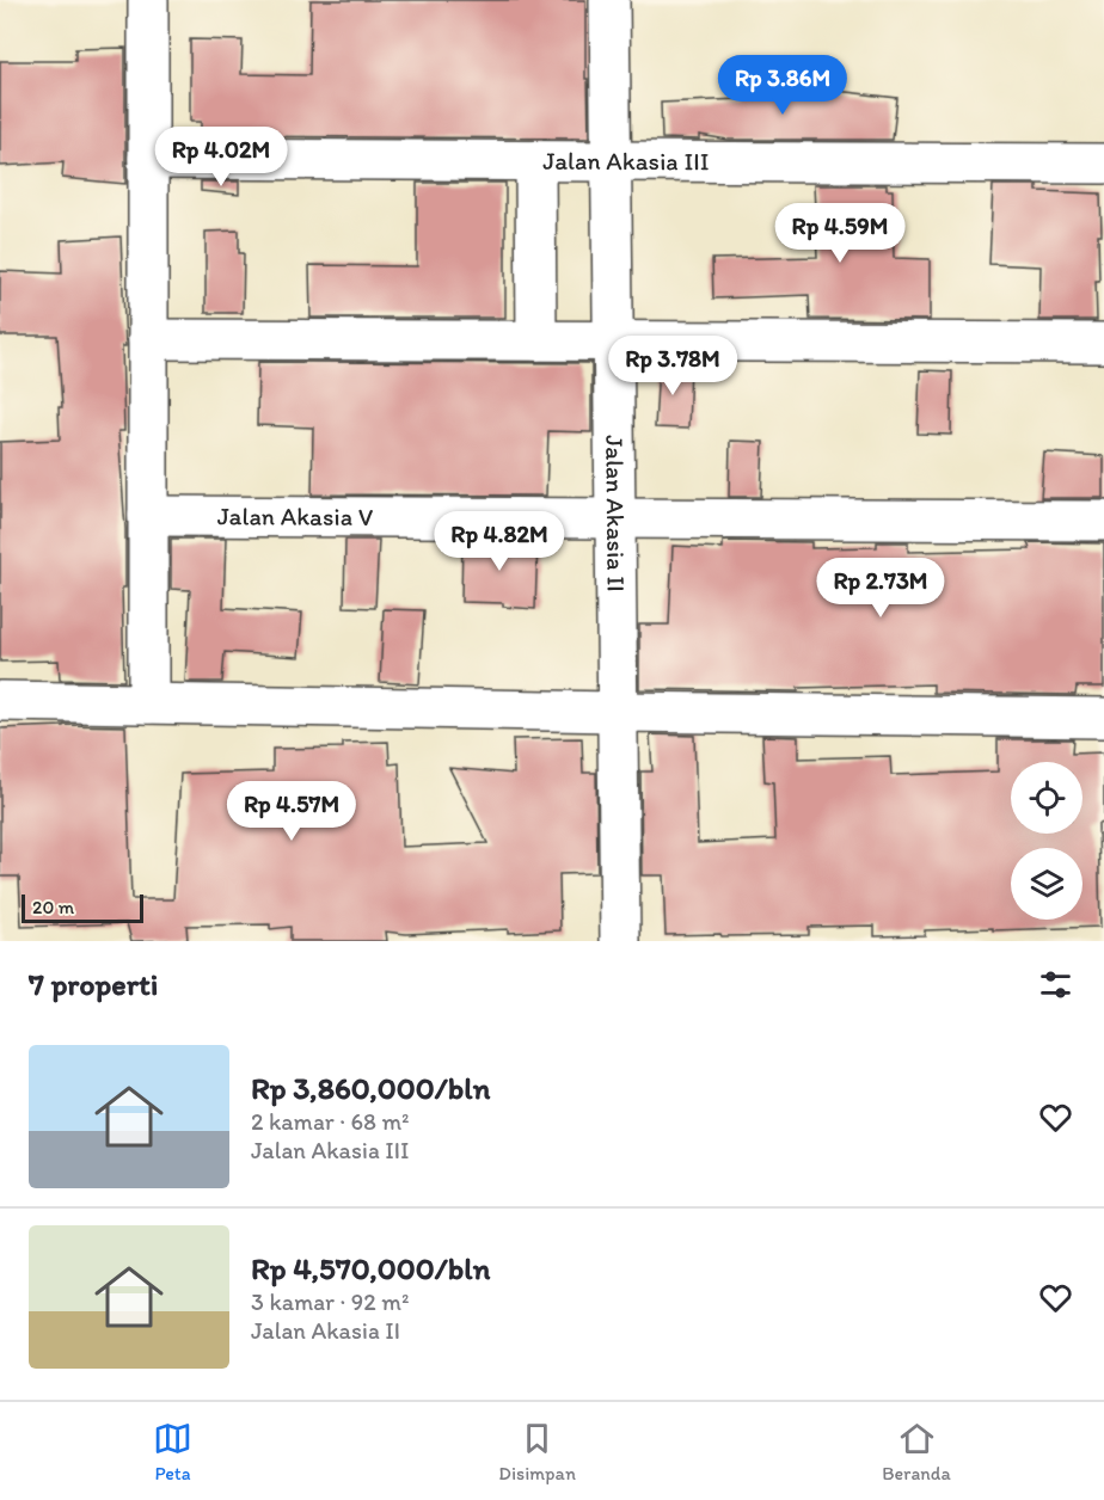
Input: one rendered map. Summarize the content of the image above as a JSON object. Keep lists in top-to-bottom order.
{
  "streets": {
    "street": ["Jalan Akasia III", "Jalan Akasia II", "Jalan Akasia V"]
  },
  "crossings": [
    ["Jalan Akasia III", "Jalan Akasia II"],
    ["Jalan Akasia II", "Jalan Akasia V"]
  ],
  "scale_bar": "20 m",
  "page": {
    "price": [
      "Rp 3.86M",
      "Rp 4.02M",
      "Rp 4.59M",
      "Rp 3.78M",
      "Rp 4.82M",
      "Rp 2.73M",
      "Rp 4.57M"
    ],
    "scale": "20 m",
    "heading": "7 properti",
    "list": [
      {
        "name": "Rp 3,860,000/bln",
        "note": "2 kamar · 68 m² · Jalan Akasia III"
      },
      {
        "name": "Rp 4,570,000/bln",
        "note": "3 kamar · 92 m² · Jalan Akasia II"
      }
    ],
    "tabs": ["Peta", "Disimpan", "Beranda"]
  }
}
